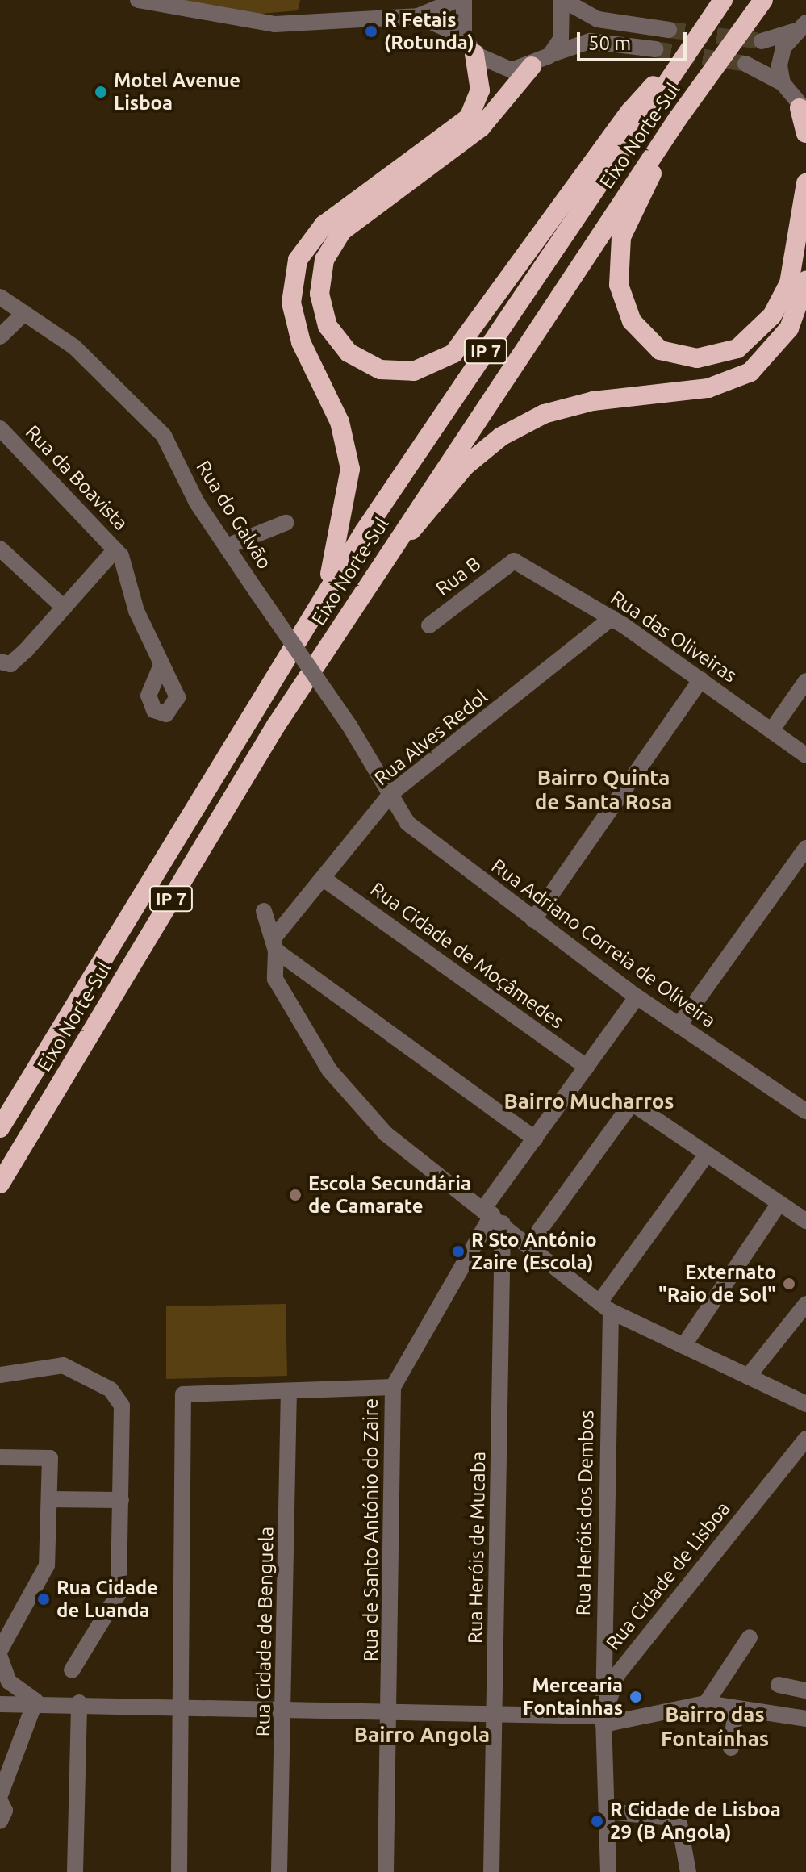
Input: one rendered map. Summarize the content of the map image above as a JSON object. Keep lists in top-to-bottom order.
{
  "streets": {
    "highway": ["Eixo Norte-Sul", "IP 7"],
    "street": [
      "Rua da Boavista",
      "Rua do Galvão",
      "Rua B",
      "Rua das Oliveiras",
      "Rua Alves Redol",
      "Rua Adriano Correia de Oliveira",
      "Rua Cidade de Moçâmedes",
      "Rua Heróis dos Dembos",
      "Rua de Santo António do Zaire",
      "Rua Heróis de Mucaba",
      "Rua Cidade de Lisboa",
      "Rua Cidade de Benguela"
    ]
  },
  "crossings": [
    ["Rua do Galvão", "Rua Alves Redol"],
    ["Rua do Galvão", "Rua Adriano Correia de Oliveira"],
    ["Rua B", "Rua das Oliveiras"],
    ["Rua das Oliveiras", "Rua Alves Redol"],
    ["Rua Alves Redol", "Rua Adriano Correia de Oliveira"],
    ["Rua Alves Redol", "Rua Cidade de Moçâmedes"],
    ["Rua Adriano Correia de Oliveira", "Rua de Santo António do Zaire"],
    ["Rua Cidade de Moçâmedes", "Rua de Santo António do Zaire"],
    ["Rua Heróis dos Dembos", "Rua Cidade de Lisboa"],
    ["Rua de Santo António do Zaire", "Rua Heróis de Mucaba"]
  ],
  "districts": [
    "Bairro Quinta de Santa Rosa",
    "Bairro Mucharros",
    "Bairro das Fontaínhas",
    "Bairro Angola"
  ],
  "places": [
    "R Fetais (Rotunda)",
    "Motel Avenue Lisboa",
    "Escola Secundária de Camarate",
    "R Sto António Zaire (Escola)",
    "Externato \"Raio de Sol\"",
    "Rua Cidade de Luanda",
    "Mercearia Fontainhas",
    "R Cidade de Lisboa 29 (B Angola)"
  ],
  "scale_bar": "50 m"
}
